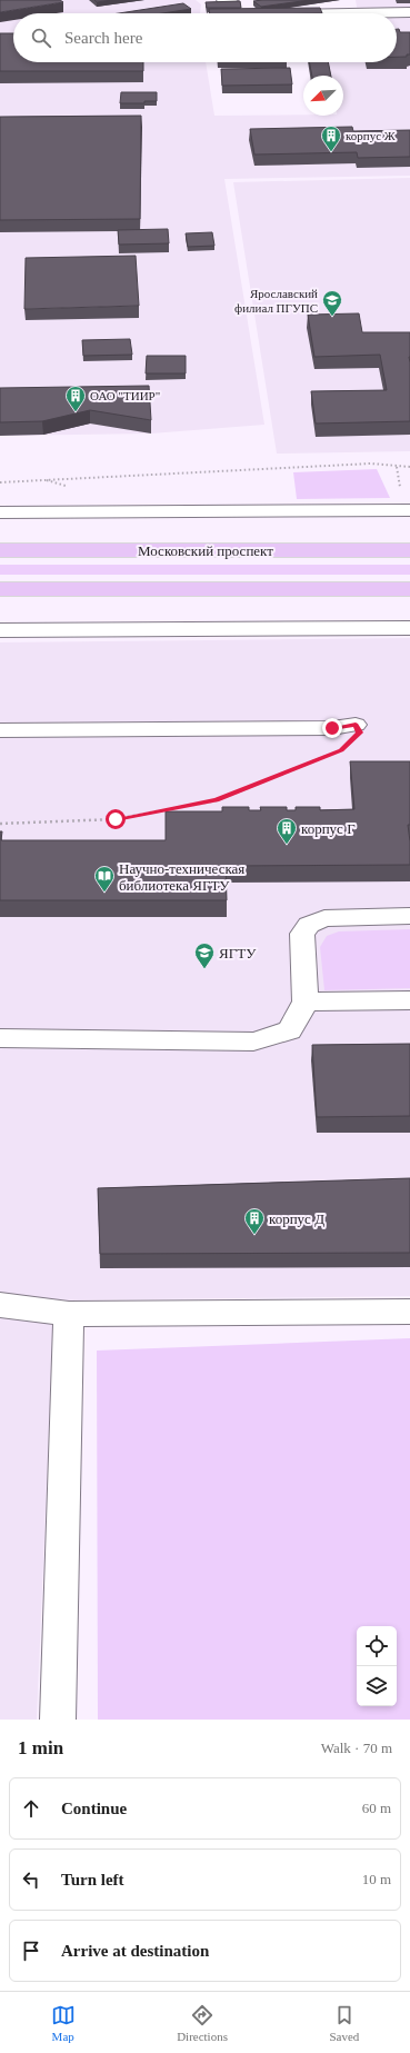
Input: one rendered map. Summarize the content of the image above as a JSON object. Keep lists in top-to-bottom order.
{
  "streets": {
    "main road": ["Московский проспект"]
  },
  "places": {
    "building": [
      "корпус Ж",
      "ОАО \"ТИИР\"",
      "корпус Г",
      "корпус Д"
    ],
    "school or university": ["Ярославский филиал ПГУПС", "ЯГТУ"],
    "library": ["Научно-техническая библиотека ЯГТУ"]
  },
  "north": "bottom left",
  "page": {
    "search": "Search here",
    "heading": ["1 min", "Walk · 70 m"],
    "list": [
      ["Continue", "60 m"],
      ["Turn left", "10 m"],
      "Arrive at destination"
    ],
    "nav": ["Map", "Directions", "Saved"]
  }
}
